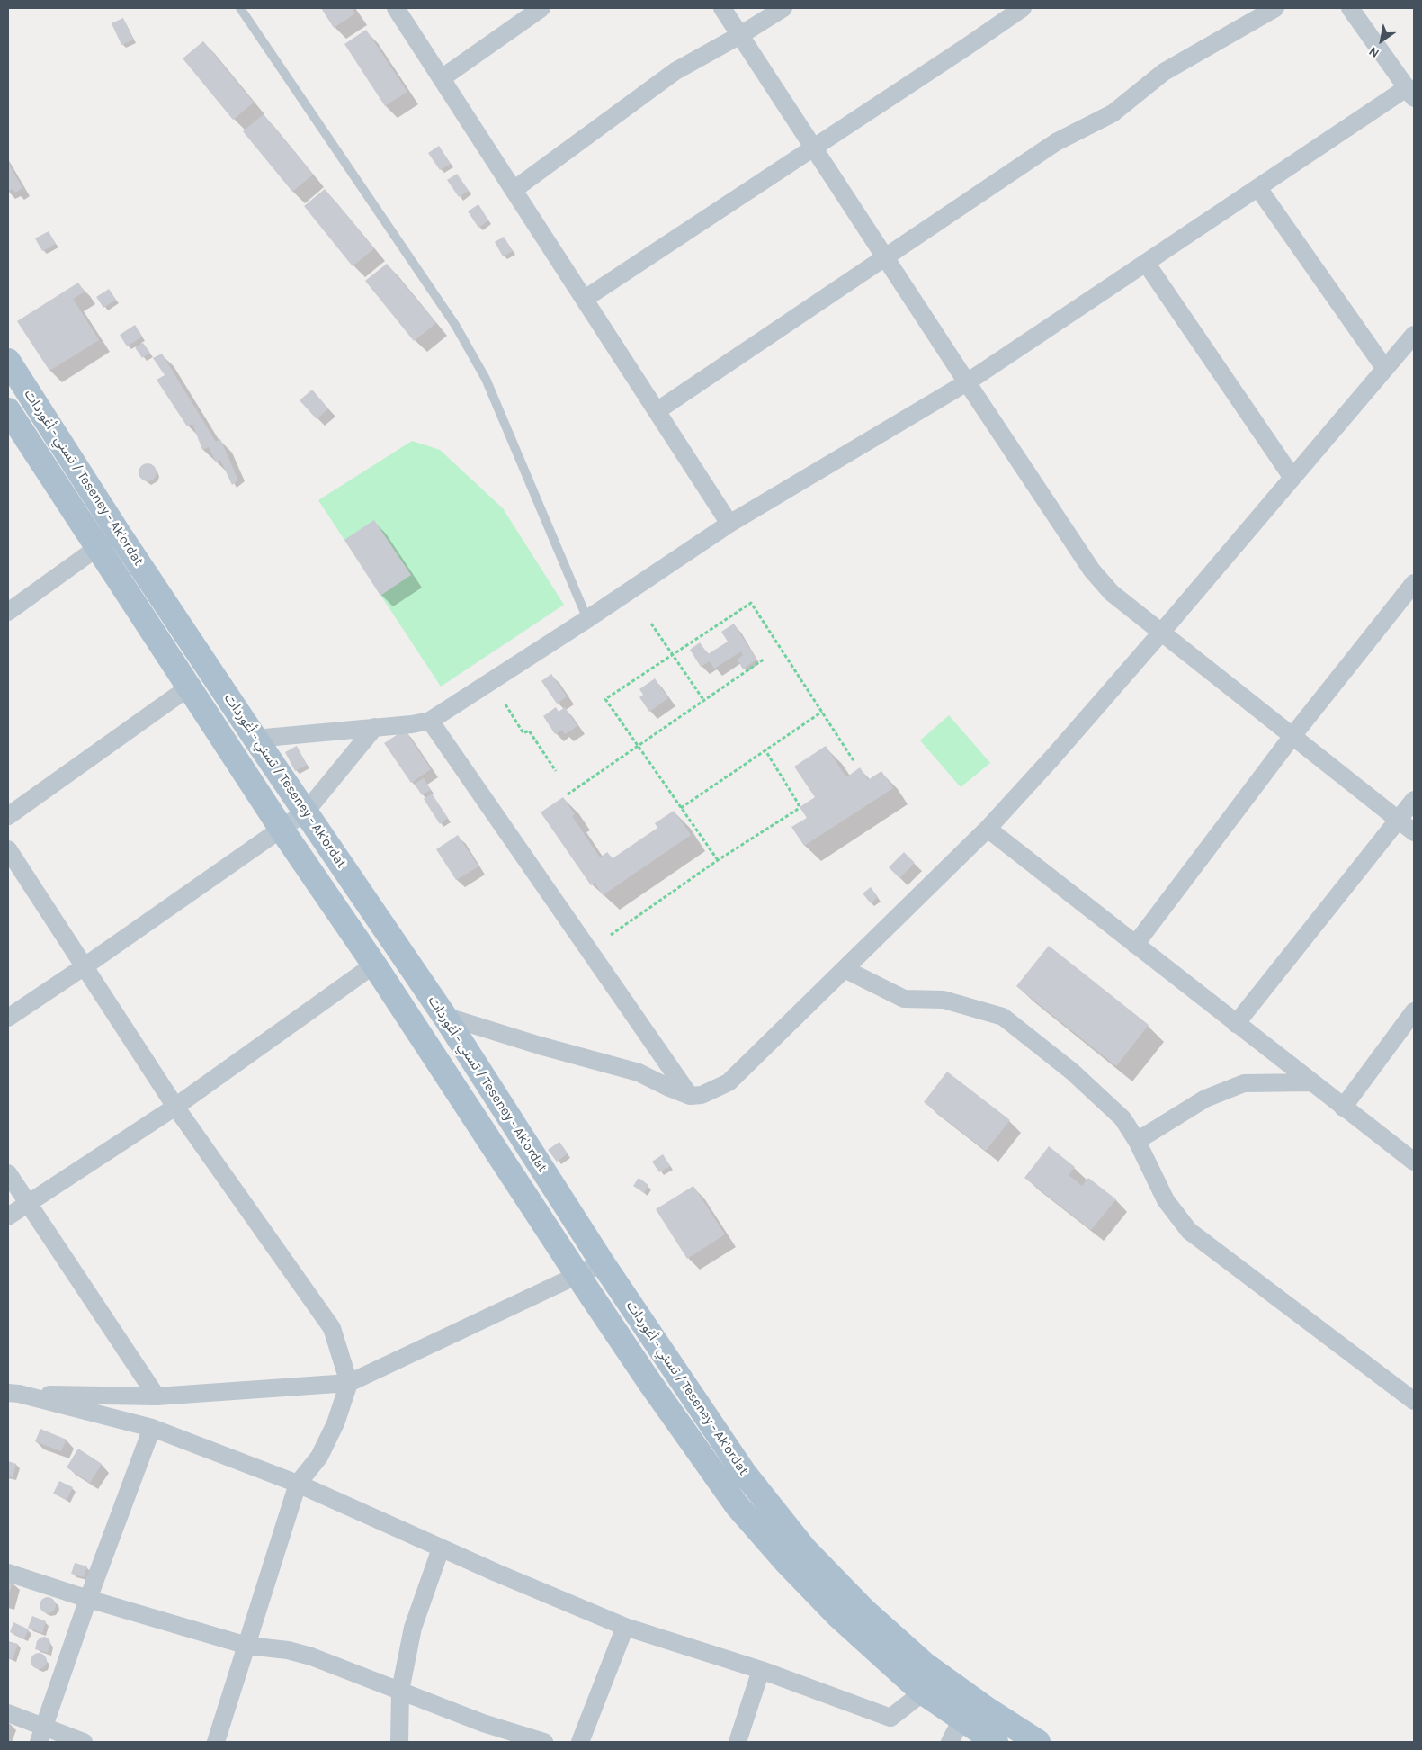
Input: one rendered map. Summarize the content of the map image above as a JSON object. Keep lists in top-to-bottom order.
{
  "streets": {
    "main road": ["تسني - أغوردات / Teseney - Ak'ordat"]
  },
  "north": "bottom left"
}
